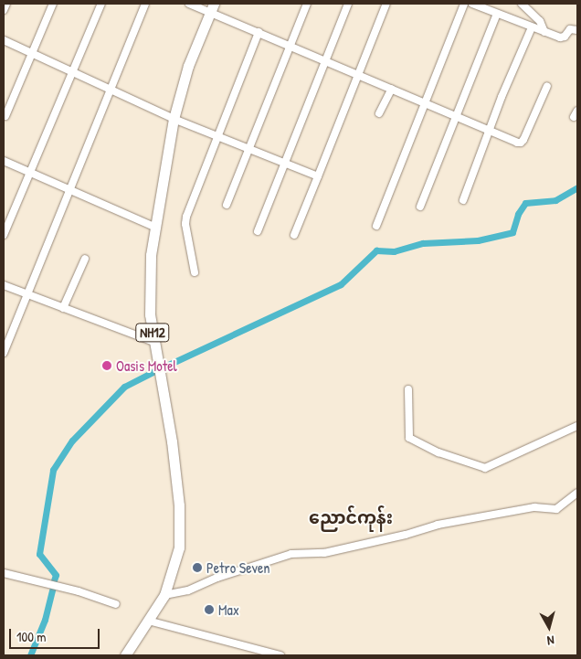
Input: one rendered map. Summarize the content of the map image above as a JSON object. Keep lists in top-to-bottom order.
{
  "streets": {
    "highway": ["NH12"]
  },
  "districts": ["ညောင်ကုန်း"],
  "places": ["Oasis Motel", "Petro Seven", "Max"],
  "scale_bar": "100 m",
  "north": "bottom"
}
